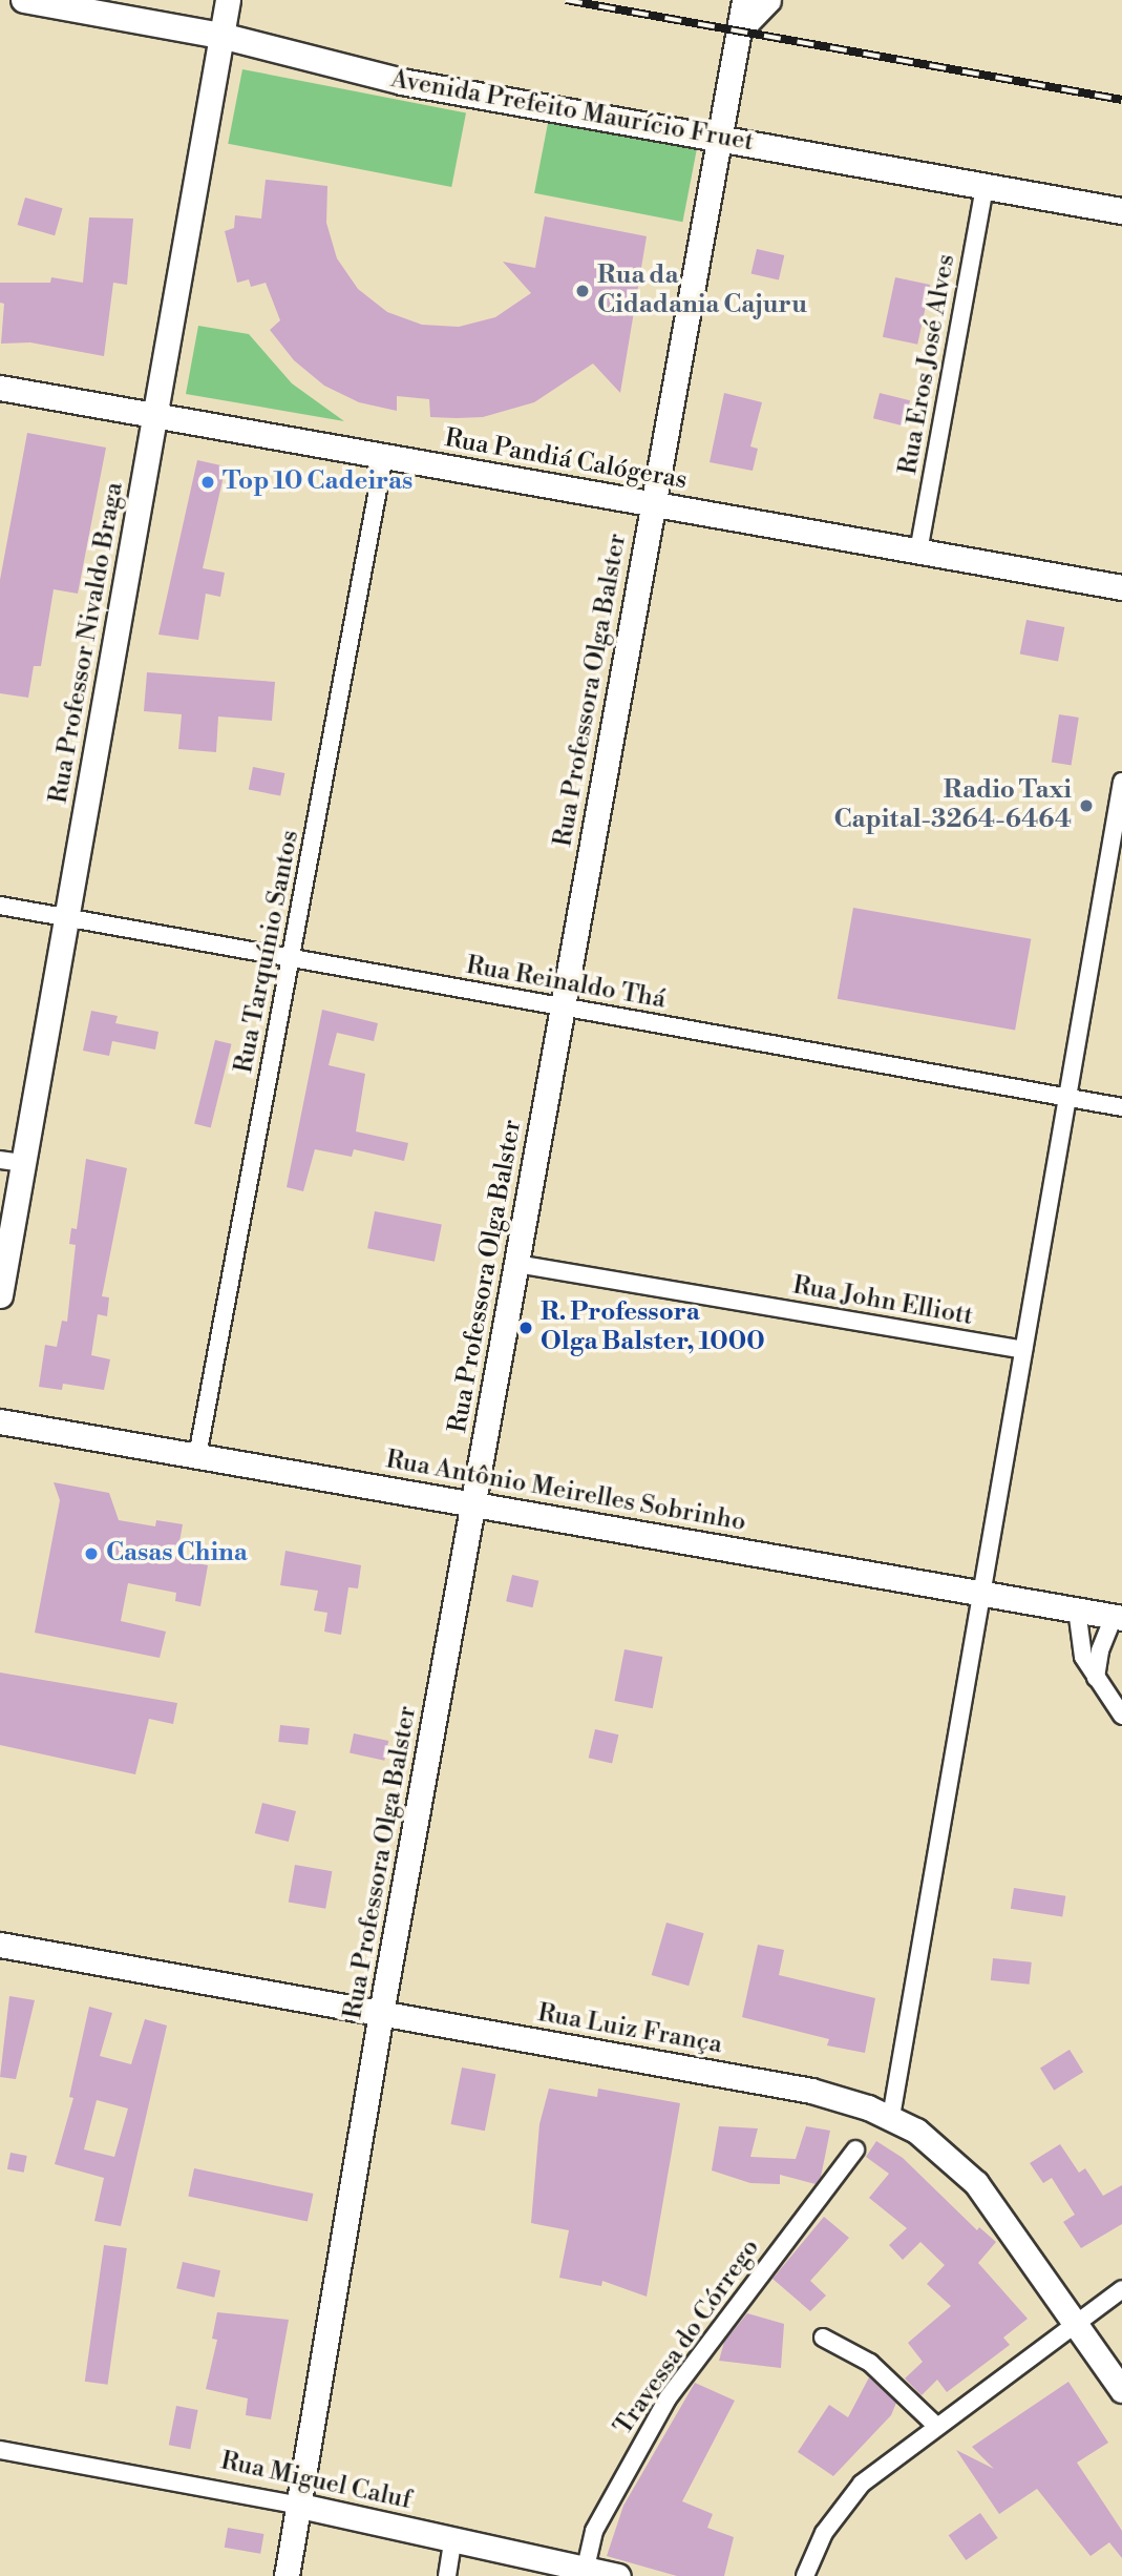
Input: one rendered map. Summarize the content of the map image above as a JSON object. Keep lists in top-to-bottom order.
{
  "streets": {
    "main road": [
      "Avenida Prefeito Maurício Fruet",
      "Rua Pandiá Calógeras",
      "Rua Professor Nivaldo Braga",
      "Rua Professora Olga Balster",
      "Rua Antônio Meirelles Sobrinho",
      "Rua Luiz França",
      "Rua Miguel Caluf"
    ],
    "street": [
      "Rua Eros José Alves",
      "Rua Tarquínio Santos",
      "Rua Reinaldo Thá",
      "Rua John Elliott",
      "Travessa do Córrego"
    ]
  },
  "crossings": [
    ["Avenida Prefeito Maurício Fruet", "Rua Eros José Alves"],
    ["Avenida Prefeito Maurício Fruet", "Rua Professor Nivaldo Braga"],
    ["Avenida Prefeito Maurício Fruet", "Rua Professora Olga Balster"],
    ["Rua Eros José Alves", "Rua Pandiá Calógeras"],
    ["Rua Pandiá Calógeras", "Rua Professor Nivaldo Braga"],
    ["Rua Pandiá Calógeras", "Rua Professora Olga Balster"],
    ["Rua Pandiá Calógeras", "Rua Tarquínio Santos"],
    ["Rua Professor Nivaldo Braga", "Rua Reinaldo Thá"],
    ["Rua Professora Olga Balster", "Rua Reinaldo Thá"],
    ["Rua Professora Olga Balster", "Rua John Elliott"],
    ["Rua Professora Olga Balster", "Rua Antônio Meirelles Sobrinho"],
    ["Rua Professora Olga Balster", "Rua Luiz França"],
    ["Rua Professora Olga Balster", "Rua Miguel Caluf"],
    ["Rua Tarquínio Santos", "Rua Reinaldo Thá"],
    ["Rua Tarquínio Santos", "Rua Antônio Meirelles Sobrinho"],
    ["Travessa do Córrego", "Rua Miguel Caluf"]
  ],
  "places": [
    "Rua da Cidadania Cajuru",
    "Top 10 Cadeiras",
    "Radio Taxi Capital-3264-6464",
    "R. Professora Olga Balster, 1000",
    "Casas China"
  ]
}
